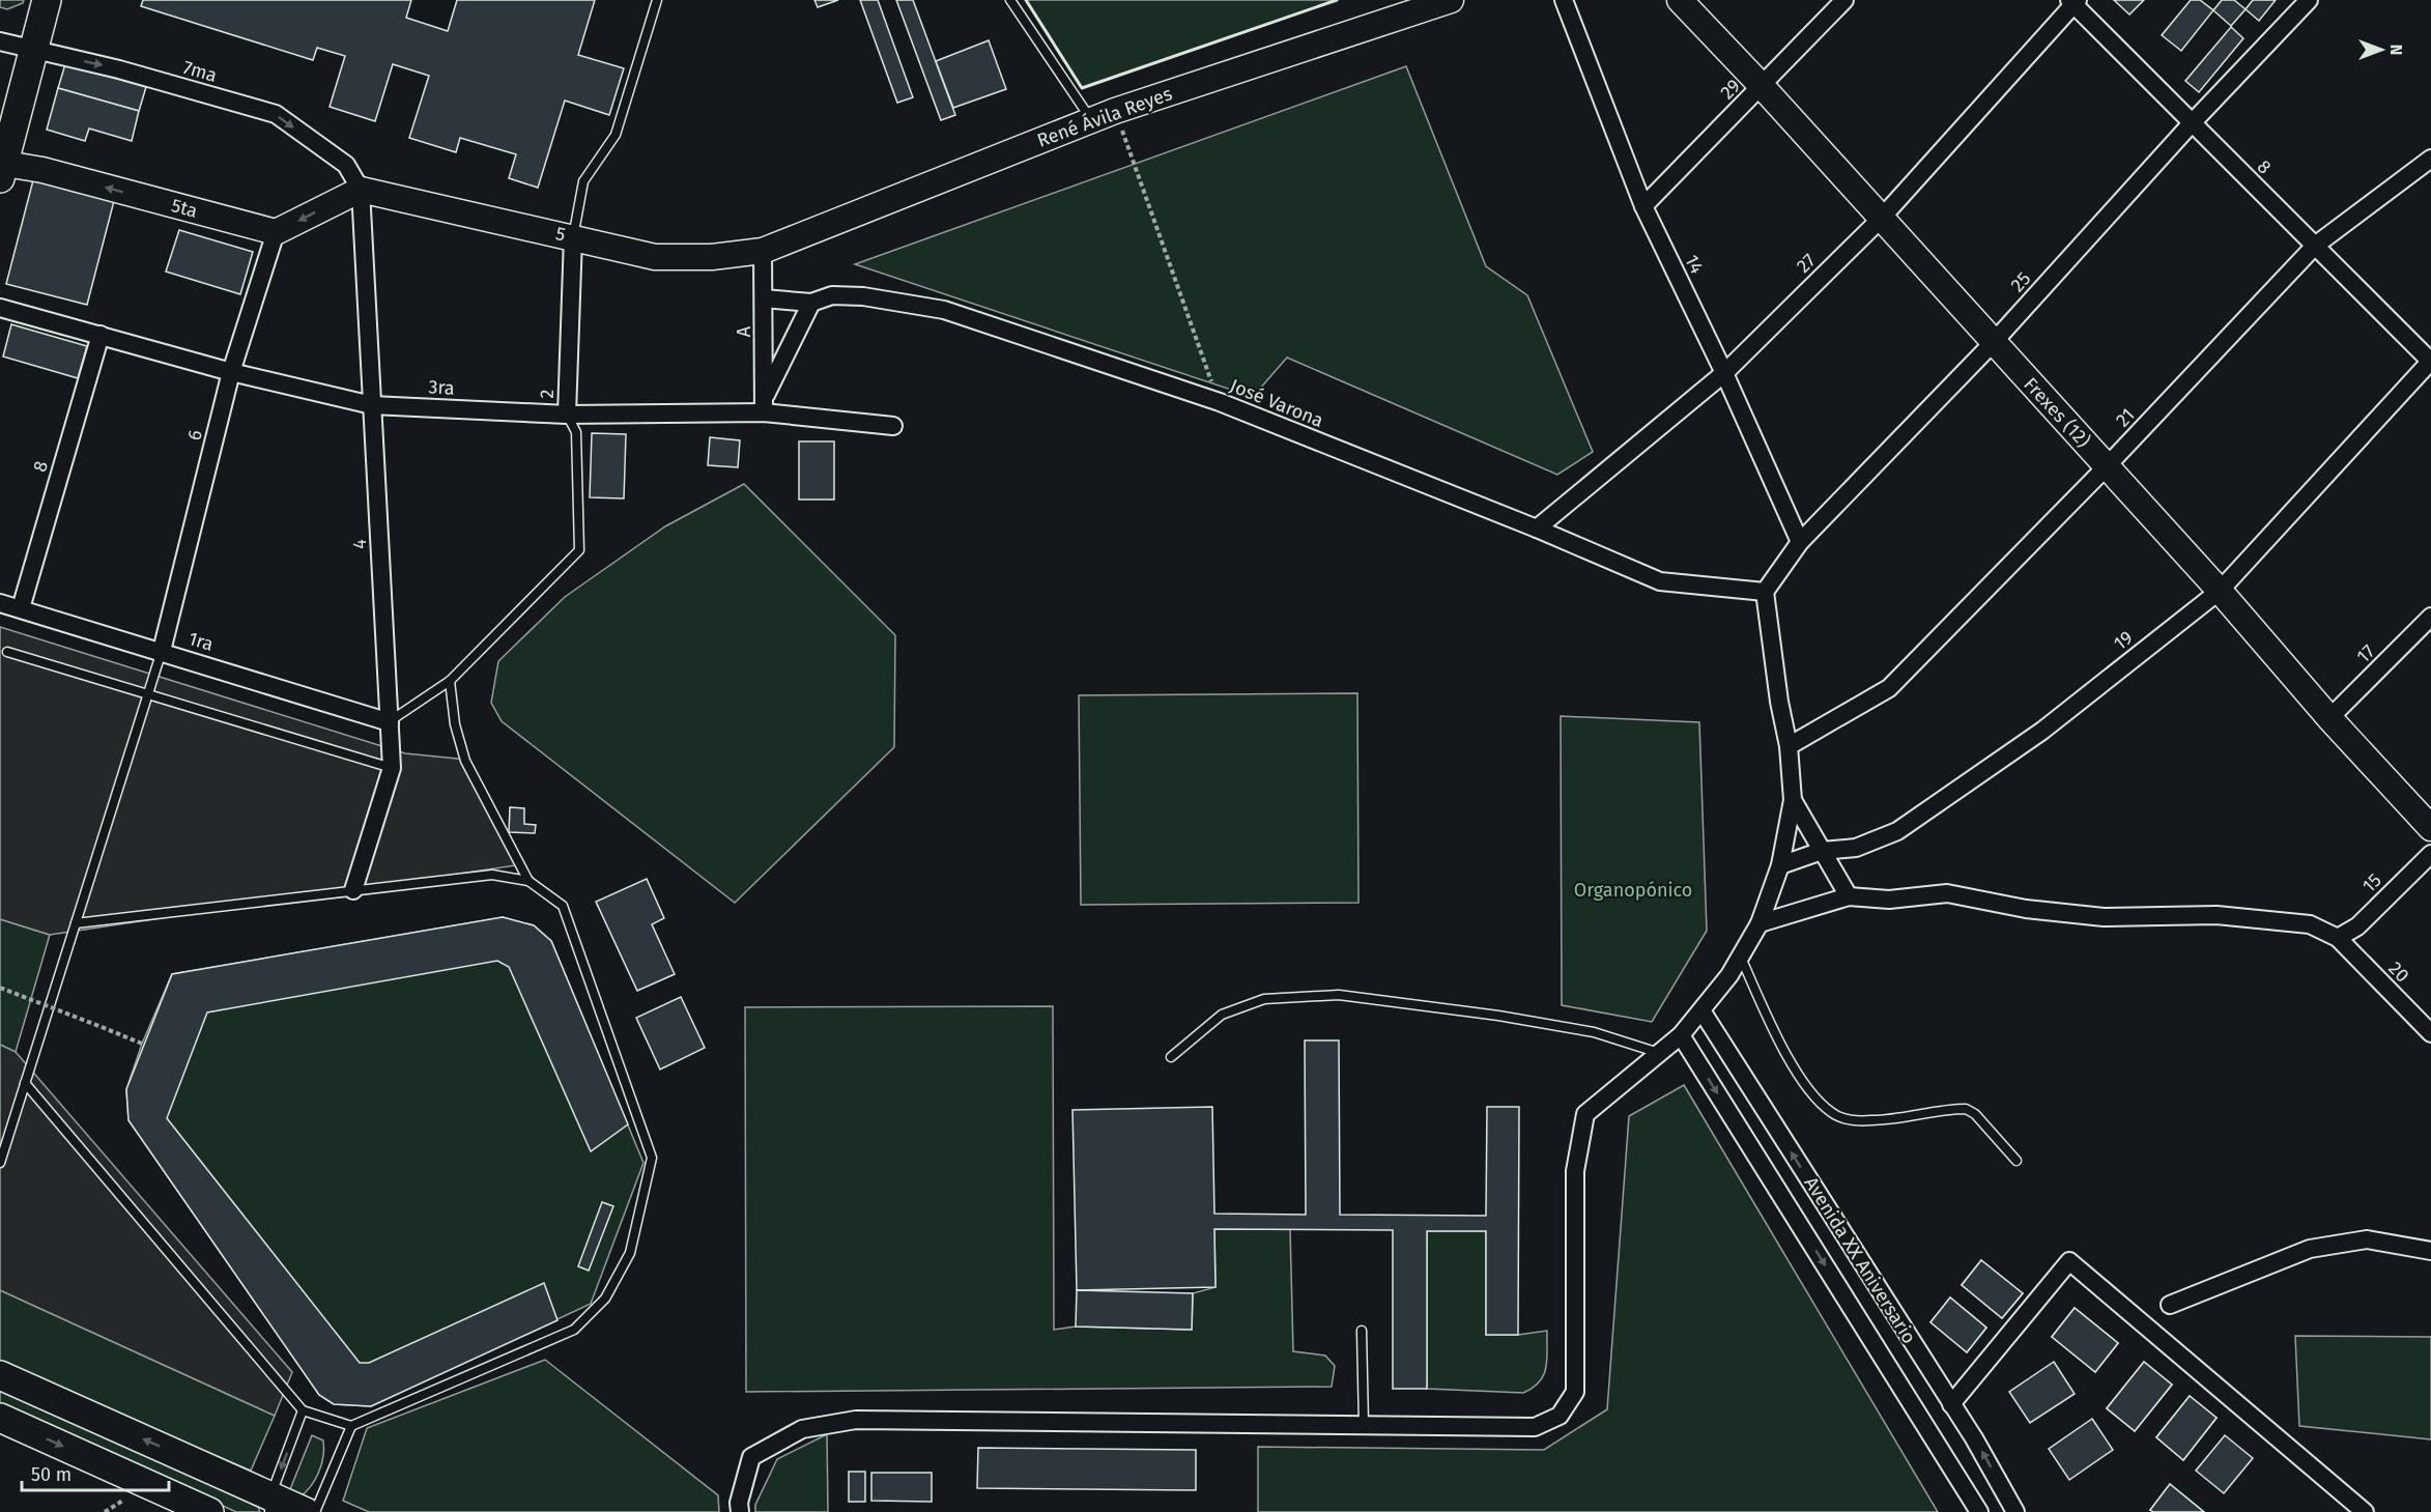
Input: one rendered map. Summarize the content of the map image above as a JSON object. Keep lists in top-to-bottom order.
{
  "streets": {
    "street": [
      "7ma",
      "29",
      "René Ávila Reyes",
      "8",
      "5ta",
      "5",
      "27",
      "14",
      "25",
      "A",
      "3ra",
      "2",
      "José Varona",
      "Frexes (12)",
      "21",
      "6",
      "4",
      "19",
      "1ra",
      "17",
      "15",
      "20",
      "Avenida XX Aniversario"
    ]
  },
  "crossings": [
    ["7ma", "5"],
    ["7ma", "4"],
    ["29", "14"],
    ["29", "Frexes (12)"],
    ["René Ávila Reyes", "5"],
    ["René Ávila Reyes", "A"],
    ["8", "27"],
    ["8", "25"],
    ["8", "3ra"],
    ["8", "21"],
    ["8", "19"],
    ["8", "1ra"],
    ["5ta", "6"],
    ["5", "A"],
    ["5", "2"],
    ["5", "4"],
    ["27", "14"],
    ["27", "José Varona"],
    ["27", "Frexes (12)"],
    ["14", "25"],
    ["25", "José Varona"],
    ["25", "Frexes (12)"],
    ["A", "3ra"],
    ["A", "José Varona"],
    ["3ra", "2"],
    ["3ra", "6"],
    ["3ra", "4"],
    ["Frexes (12)", "21"],
    ["Frexes (12)", "19"],
    ["Frexes (12)", "17"],
    ["6", "1ra"],
    ["4", "1ra"],
    ["15", "20"]
  ],
  "one_way": ["7ma", "5ta"],
  "parks": ["Organopónico"],
  "scale_bar": "50 m",
  "north": "right"
}
